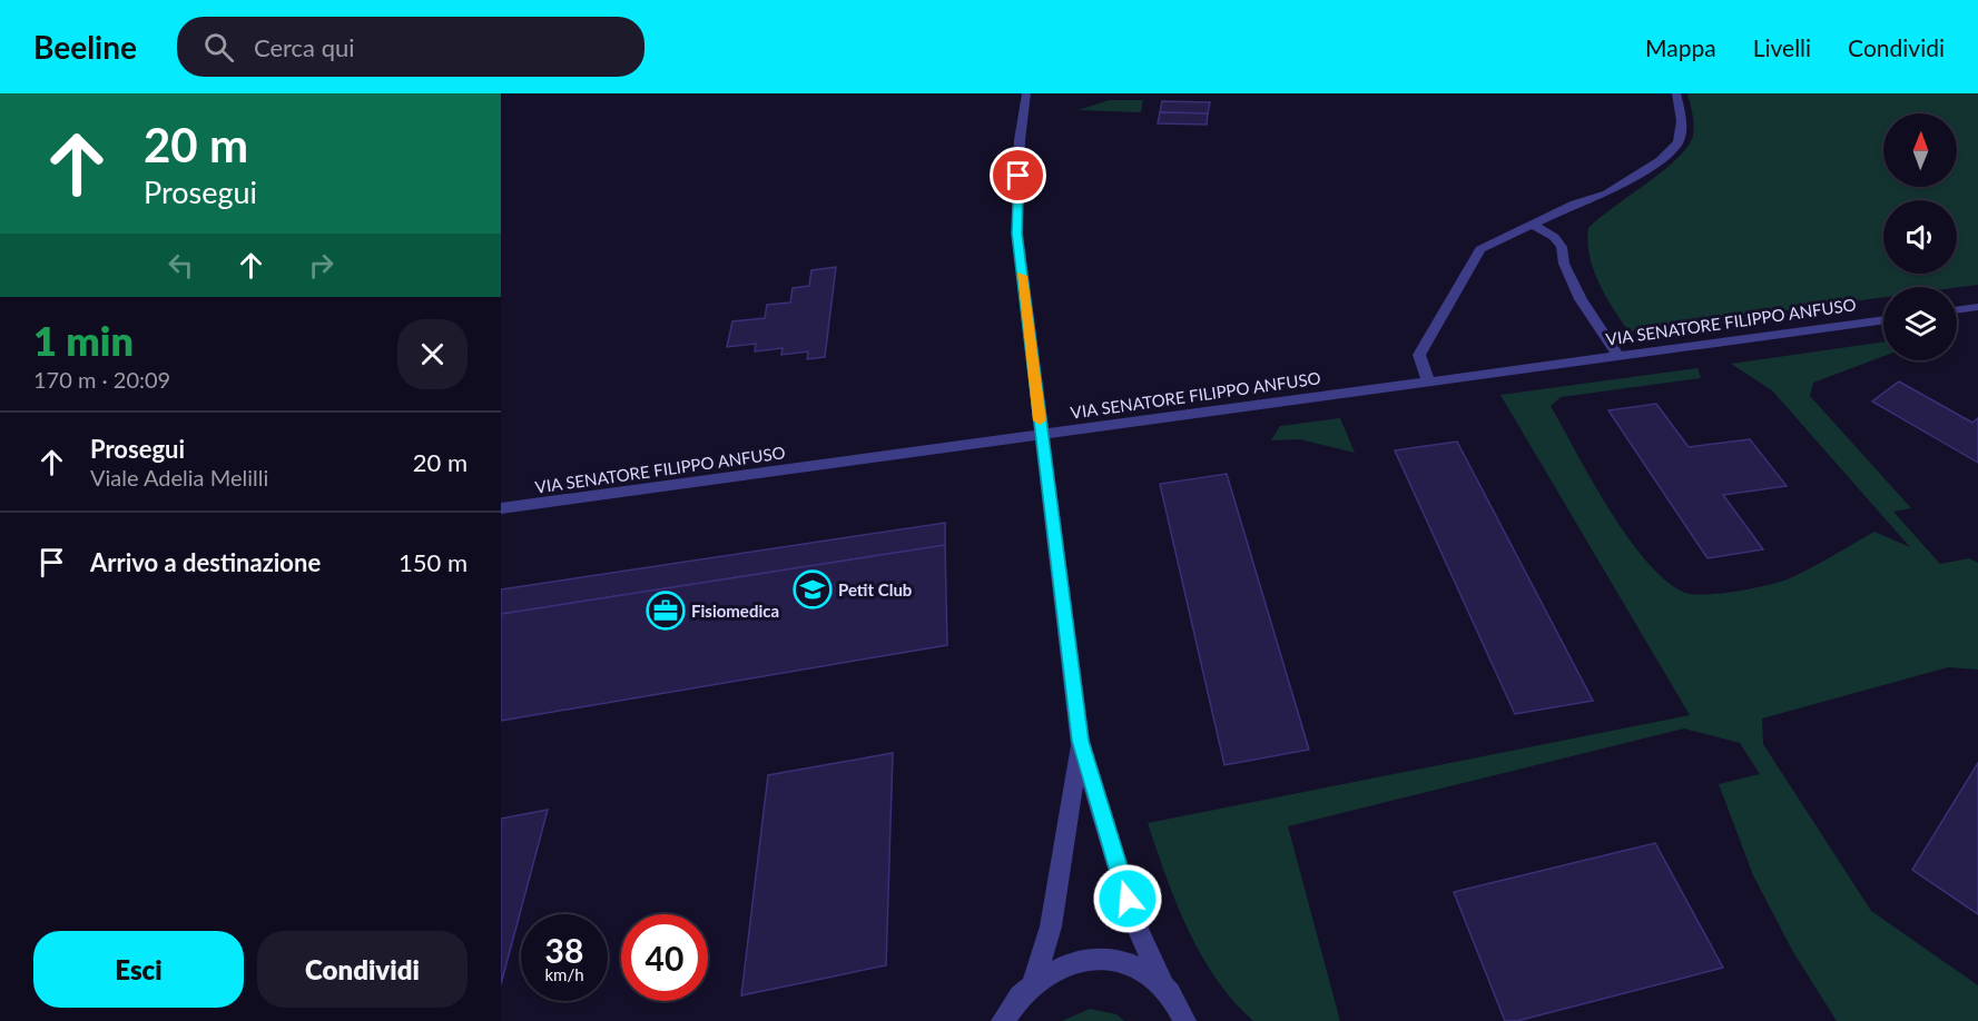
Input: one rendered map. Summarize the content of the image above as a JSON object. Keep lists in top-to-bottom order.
{
  "streets": {
    "street": ["VIA SENATORE FILIPPO ANFUSO"]
  },
  "places": {
    "school or university": ["Petit Club"],
    "office": ["Fisiomedica"]
  },
  "north": "top",
  "page": {
    "header": "Beeline",
    "search": "Cerca qui",
    "nav": ["Mappa", "Livelli", "Condividi"],
    "turn": ["20 m", "Prosegui"],
    "heading": ["1 min", "170 m · 20:09"],
    "list": [
      {
        "name": "Prosegui",
        "note": "Viale Adelia Melilli",
        "value": "20 m"
      },
      {
        "name": "Arrivo a destinazione",
        "value": "150 m"
      }
    ],
    "speed": "38 km/h",
    "limit": "40",
    "buttons": ["Esci", "Condividi"]
  }
}
